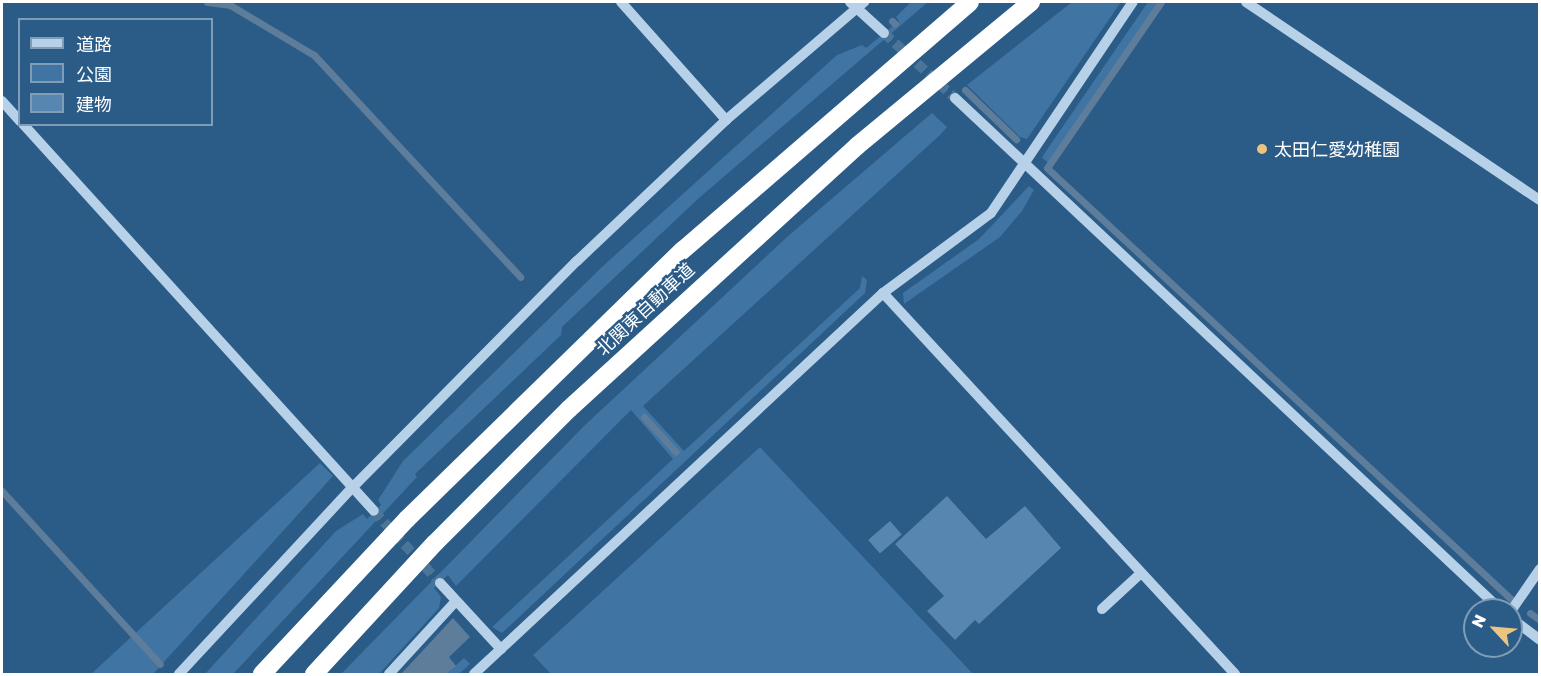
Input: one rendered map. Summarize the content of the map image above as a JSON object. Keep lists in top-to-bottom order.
{
  "streets": {
    "highway": ["北関東自動車道"]
  },
  "places": ["太田仁愛幼稚園"],
  "legend": ["道路", "公園", "建物"],
  "north": "top left"
}
